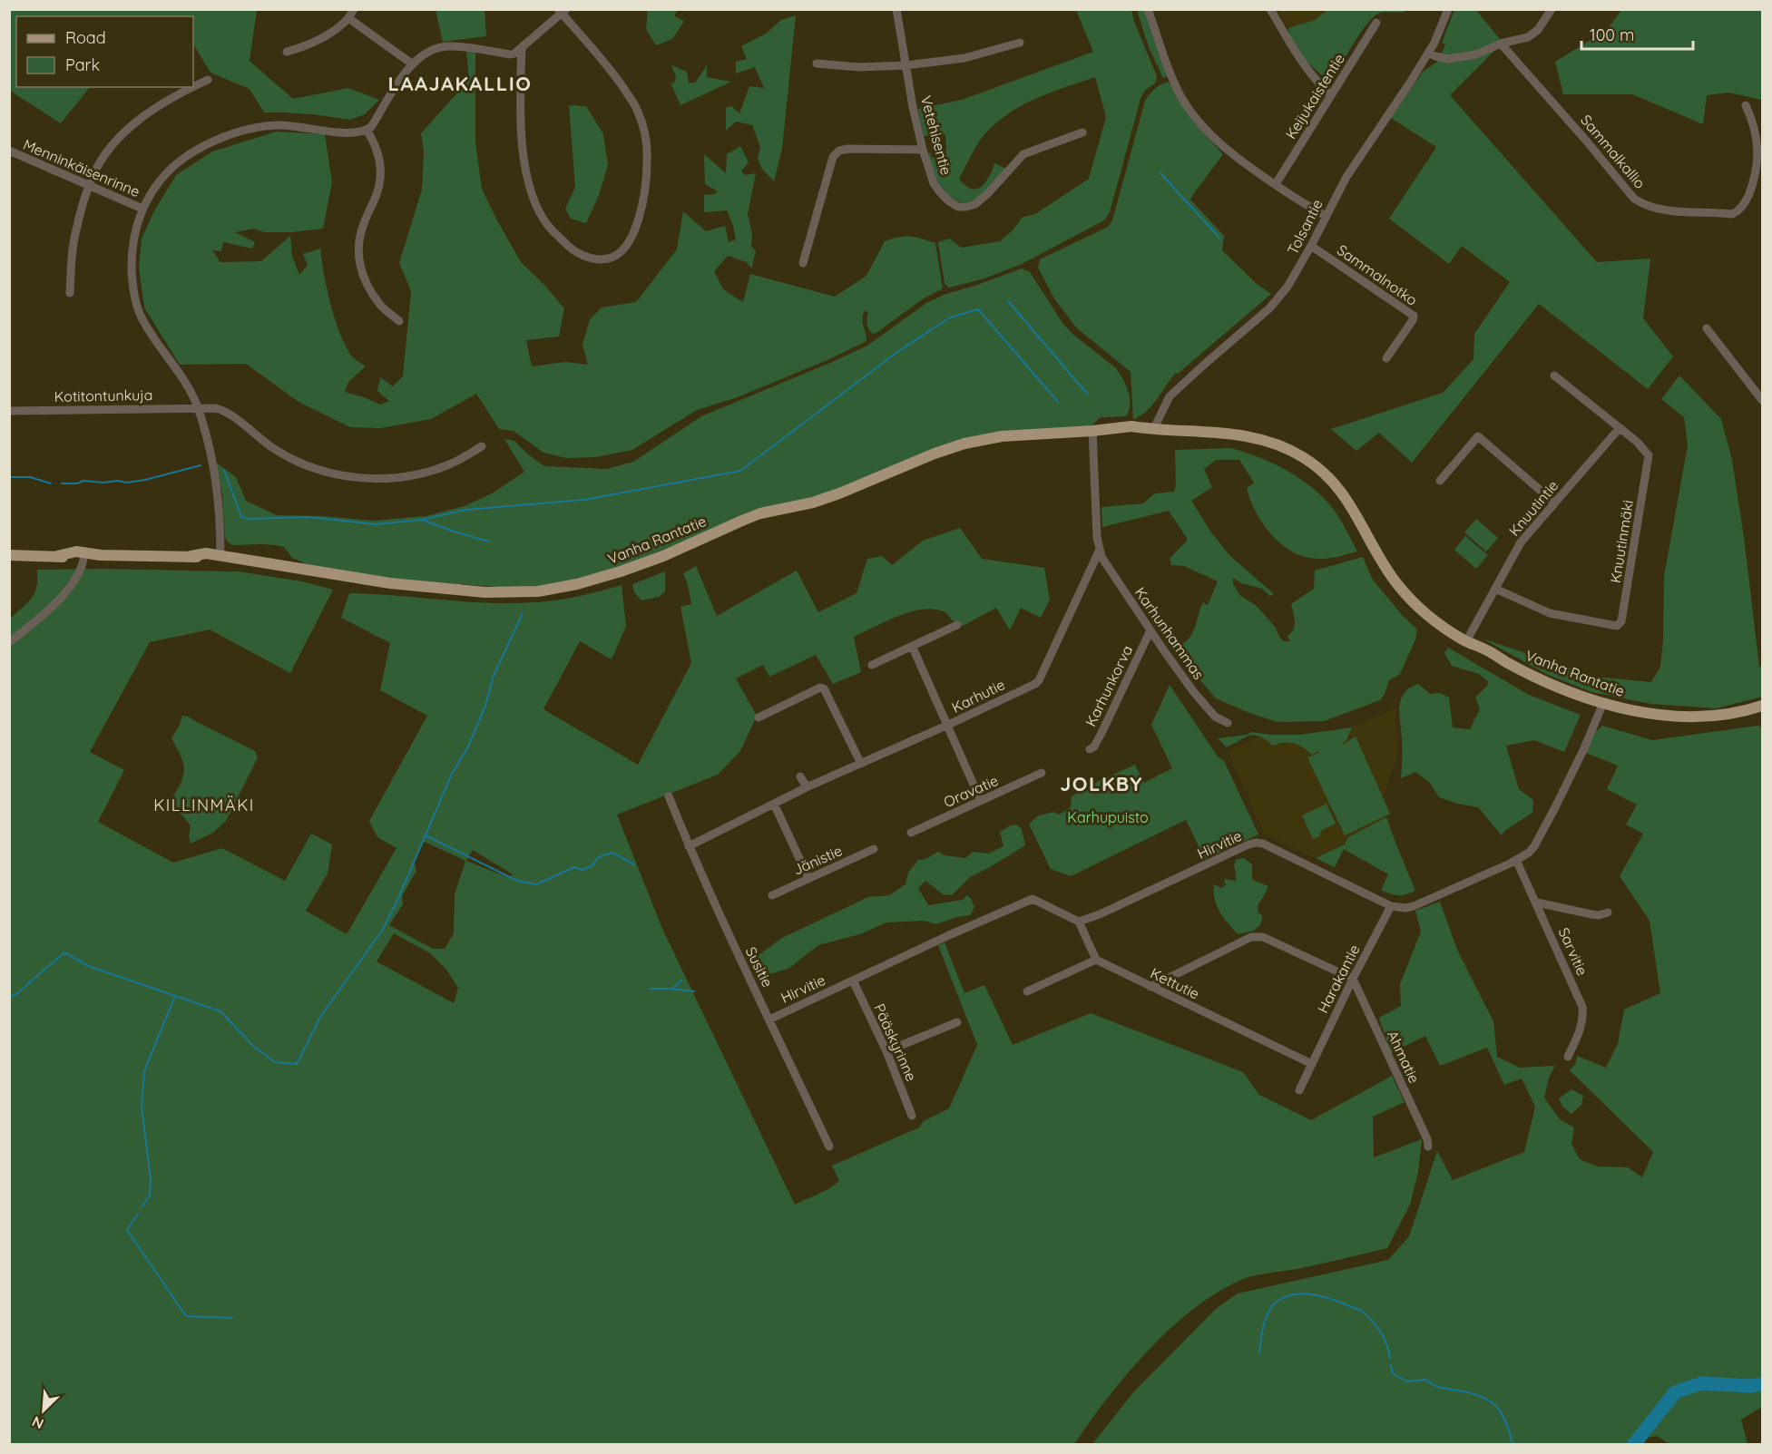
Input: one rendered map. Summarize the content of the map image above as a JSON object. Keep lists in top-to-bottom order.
{
  "streets": {
    "main road": ["Vanha Rantatie"],
    "street": [
      "Keijukaistentie",
      "Vetehisentie",
      "Sammalkallio",
      "Menninkäisenrinne",
      "Tolsantie",
      "Sammalnotko",
      "Kotitontunkuja",
      "Knuutintie",
      "Knuutinmäki",
      "Karhunhammas",
      "Karhunkorva",
      "Karhutie",
      "Oravatie",
      "Hirvitie",
      "Jänistie",
      "Sarvitie",
      "Susitie",
      "Harakantie",
      "Kettutie",
      "Pääskyrinne",
      "Ahmatie"
    ]
  },
  "crossings": [
    ["Tolsantie", "Sammalnotko"],
    ["Tolsantie", "Vanha Rantatie"],
    ["Knuutintie", "Vanha Rantatie"],
    ["Knuutintie", "Knuutinmäki"],
    ["Karhunhammas", "Karhunkorva"],
    ["Karhunhammas", "Karhutie"],
    ["Karhutie", "Susitie"],
    ["Hirvitie", "Susitie"],
    ["Hirvitie", "Harakantie"],
    ["Hirvitie", "Pääskyrinne"],
    ["Harakantie", "Kettutie"],
    ["Harakantie", "Ahmatie"]
  ],
  "districts": ["LAAJAKALLIO", "JOLKBY", "KILLINMÄKI"],
  "parks": ["Karhupuisto"],
  "legend": ["Road", "Park"],
  "scale_bar": "100 m",
  "north": "bottom left"
}
